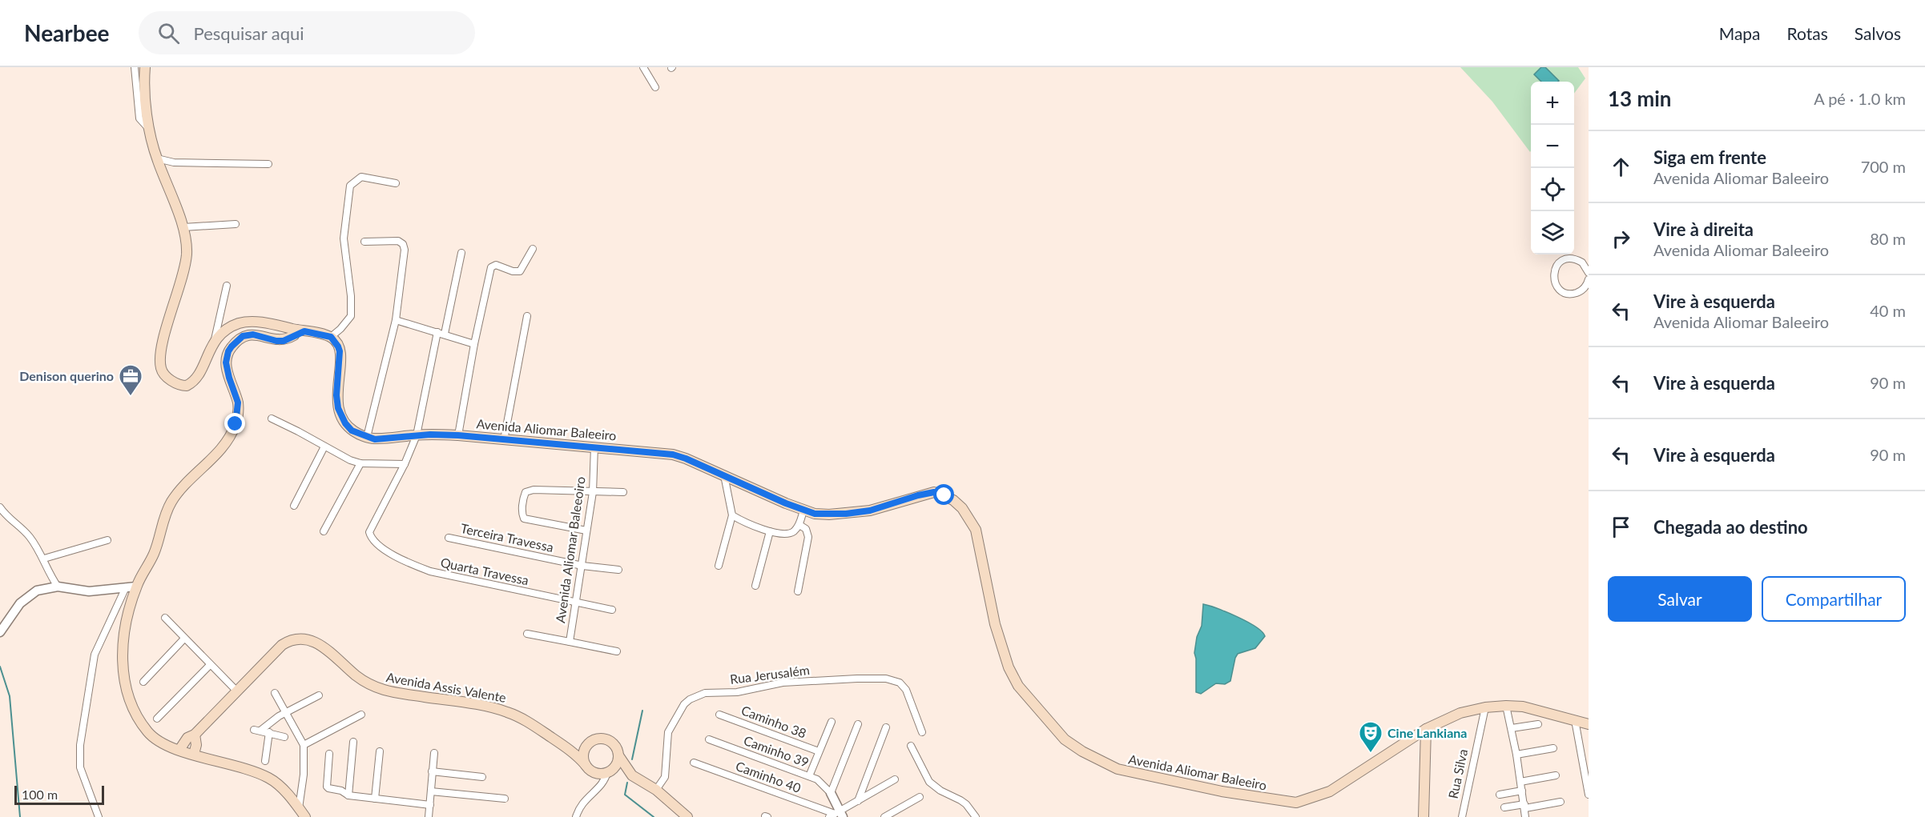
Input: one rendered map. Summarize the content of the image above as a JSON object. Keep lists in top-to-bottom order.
{
  "streets": {
    "main road": ["Avenida Aliomar Baleeiro", "Avenida Assis Valente"],
    "street": [
      "Terceira Travessa",
      "Avenida Aliomar Baleeoiro",
      "Quarta Travessa",
      "Rua Jerusalém",
      "Caminho 38",
      "Caminho 39",
      "Rua Silva",
      "Caminho 40"
    ]
  },
  "crossings": [
    ["Avenida Aliomar Baleeiro", "Avenida Aliomar Baleeoiro"],
    ["Avenida Aliomar Baleeiro", "Rua Silva"],
    ["Terceira Travessa", "Avenida Aliomar Baleeoiro"],
    ["Avenida Aliomar Baleeoiro", "Quarta Travessa"]
  ],
  "places": {
    "office": ["Denison querino"],
    "theatre": ["Cine Lankiana"]
  },
  "scale_bar": "100 m",
  "page": {
    "header": "Nearbee",
    "search": "Pesquisar aqui",
    "nav": ["Mapa", "Rotas", "Salvos"],
    "heading": ["13 min", "A pé · 1.0 km"],
    "map_buttons": ["+", "−"],
    "list": [
      ["Siga em frente", "Avenida Aliomar Baleeiro", "700 m"],
      ["Vire à direita", "Avenida Aliomar Baleeiro", "80 m"],
      ["Vire à esquerda", "Avenida Aliomar Baleeiro", "40 m"],
      ["Vire à esquerda", "90 m"],
      ["Vire à esquerda", "90 m"],
      "Chegada ao destino"
    ],
    "buttons": ["Salvar", "Compartilhar"],
    "scale": "100 m"
  }
}
